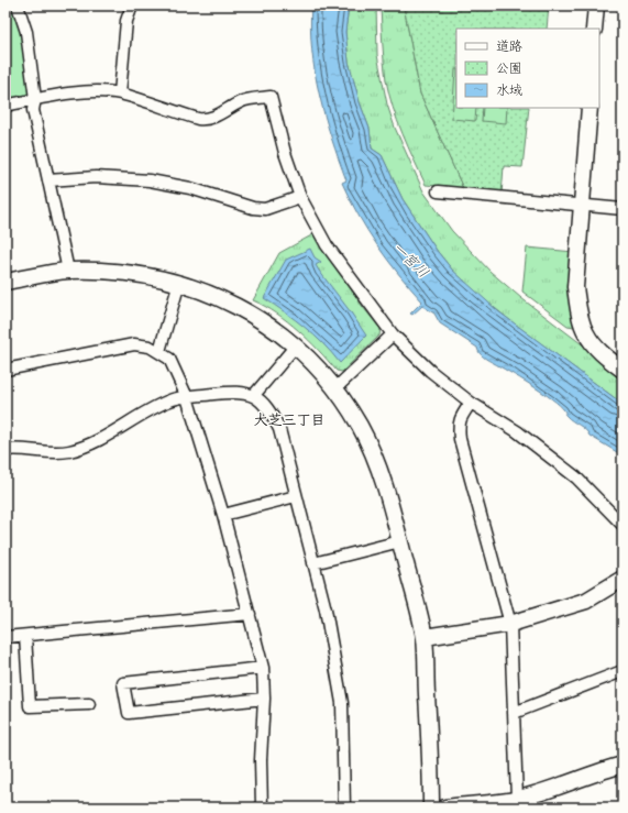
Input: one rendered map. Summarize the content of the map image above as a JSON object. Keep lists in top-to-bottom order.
{
  "districts": ["大芝三丁目"],
  "water": ["一宮川"],
  "legend": ["道路", "公園", "水域"]
}
